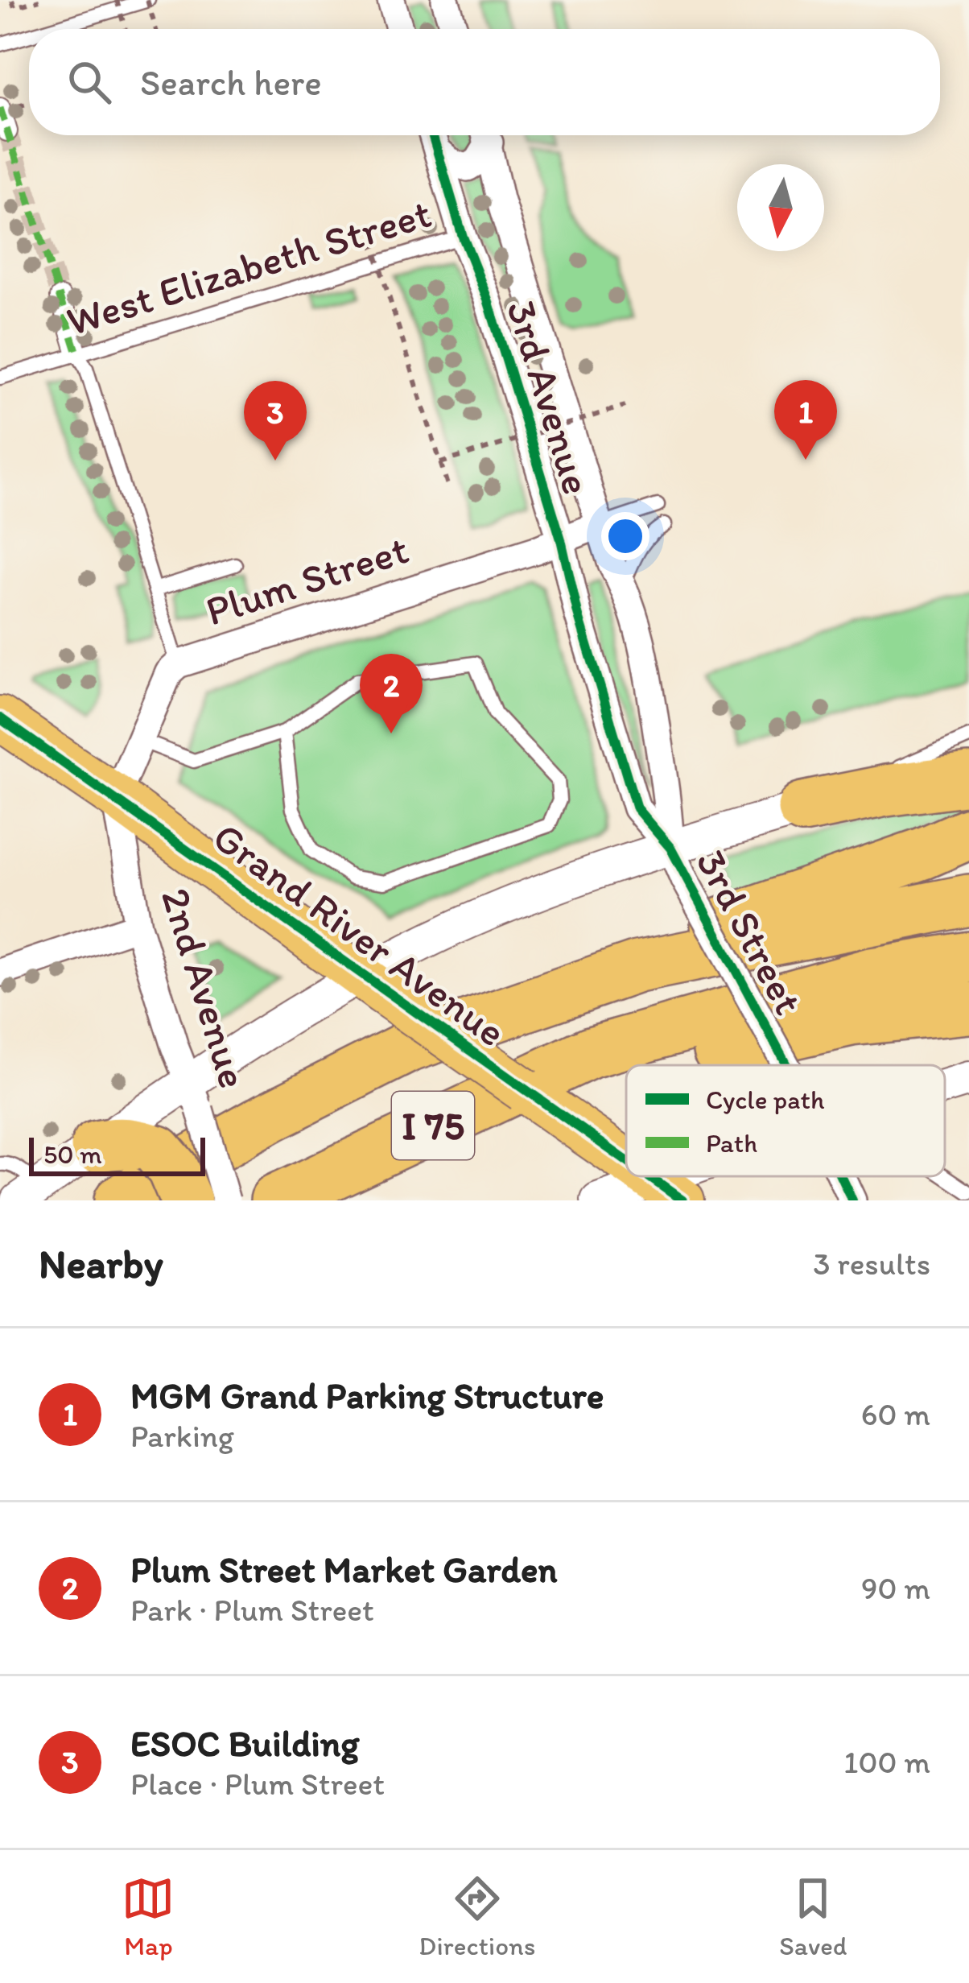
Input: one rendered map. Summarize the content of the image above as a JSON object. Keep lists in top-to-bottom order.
{
  "streets": {
    "highway": ["I 75"],
    "main road": ["Grand River Avenue"],
    "street": [
      "3rd Avenue",
      "Plum Street",
      "3rd Street",
      "2nd Avenue"
    ],
    "lane": ["West Elizabeth Street"]
  },
  "crossings": [
    ["West Elizabeth Street", "3rd Avenue"],
    ["3rd Avenue", "Plum Street"],
    ["3rd Avenue", "3rd Street"],
    ["Plum Street", "Grand River Avenue"],
    ["Plum Street", "2nd Avenue"],
    ["Grand River Avenue", "2nd Avenue"]
  ],
  "legend": ["Cycle path", "Path"],
  "scale_bar": "50 m",
  "north": "bottom",
  "page": {
    "search": "Search here",
    "pins": ["1", "3", "2"],
    "scale": "50 m",
    "heading": ["Nearby", "3 results"],
    "list": [
      {
        "mark": "1",
        "name": "MGM Grand Parking Structure",
        "note": "Parking",
        "value": "60 m"
      },
      {
        "mark": "2",
        "name": "Plum Street Market Garden",
        "note": "Park · Plum Street",
        "value": "90 m"
      },
      {
        "mark": "3",
        "name": "ESOC Building",
        "note": "Place · Plum Street",
        "value": "100 m"
      }
    ],
    "nav": ["Map", "Directions", "Saved"]
  }
}
